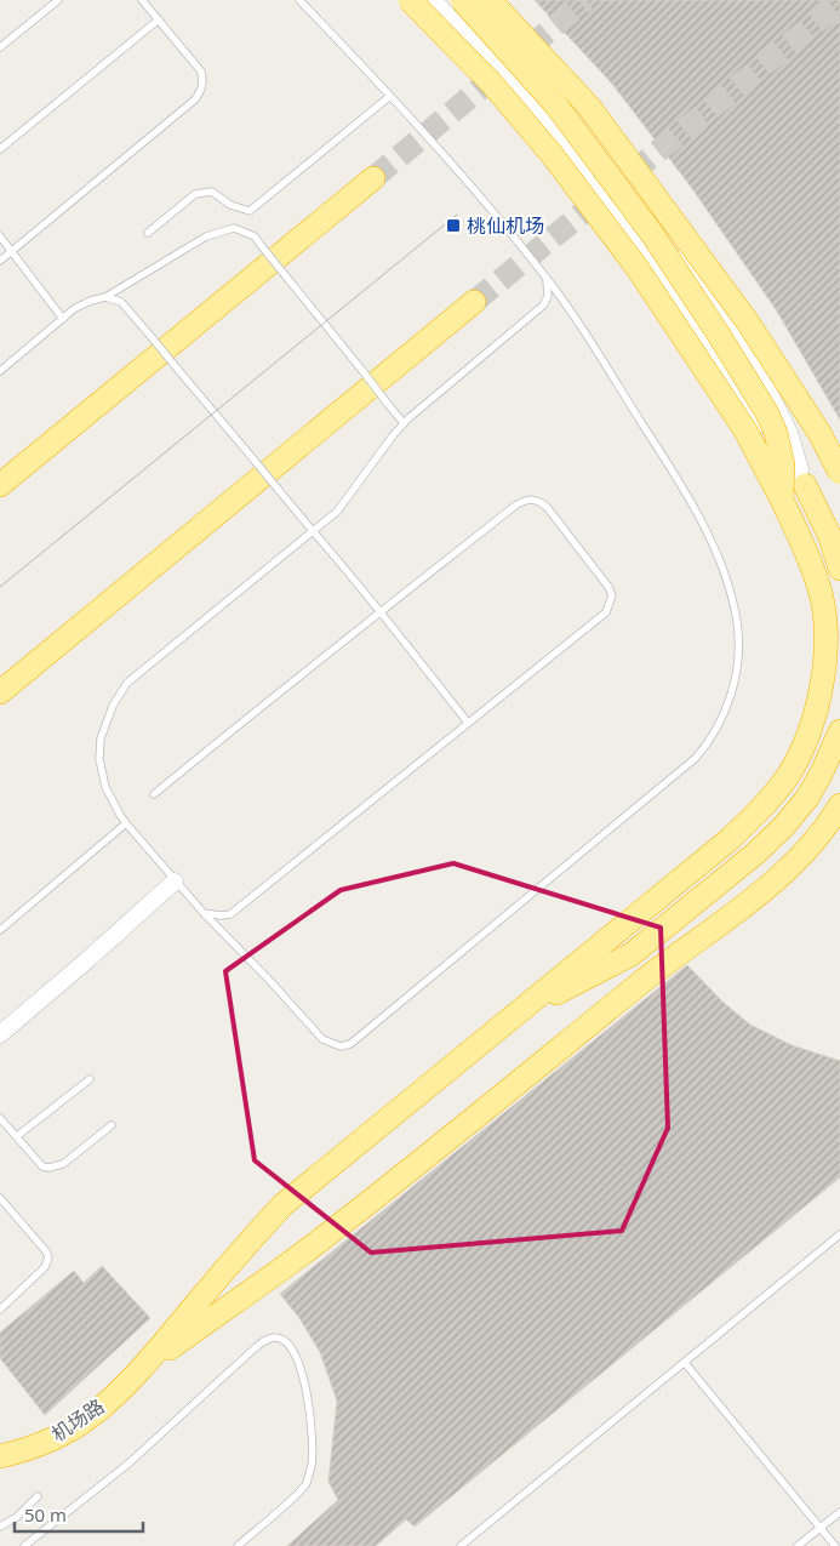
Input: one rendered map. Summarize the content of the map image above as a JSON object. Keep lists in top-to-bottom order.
{
  "streets": {
    "highway": ["机场路"]
  },
  "places": {
    "transit": ["桃仙机场"]
  },
  "scale_bar": "50 m"
}
